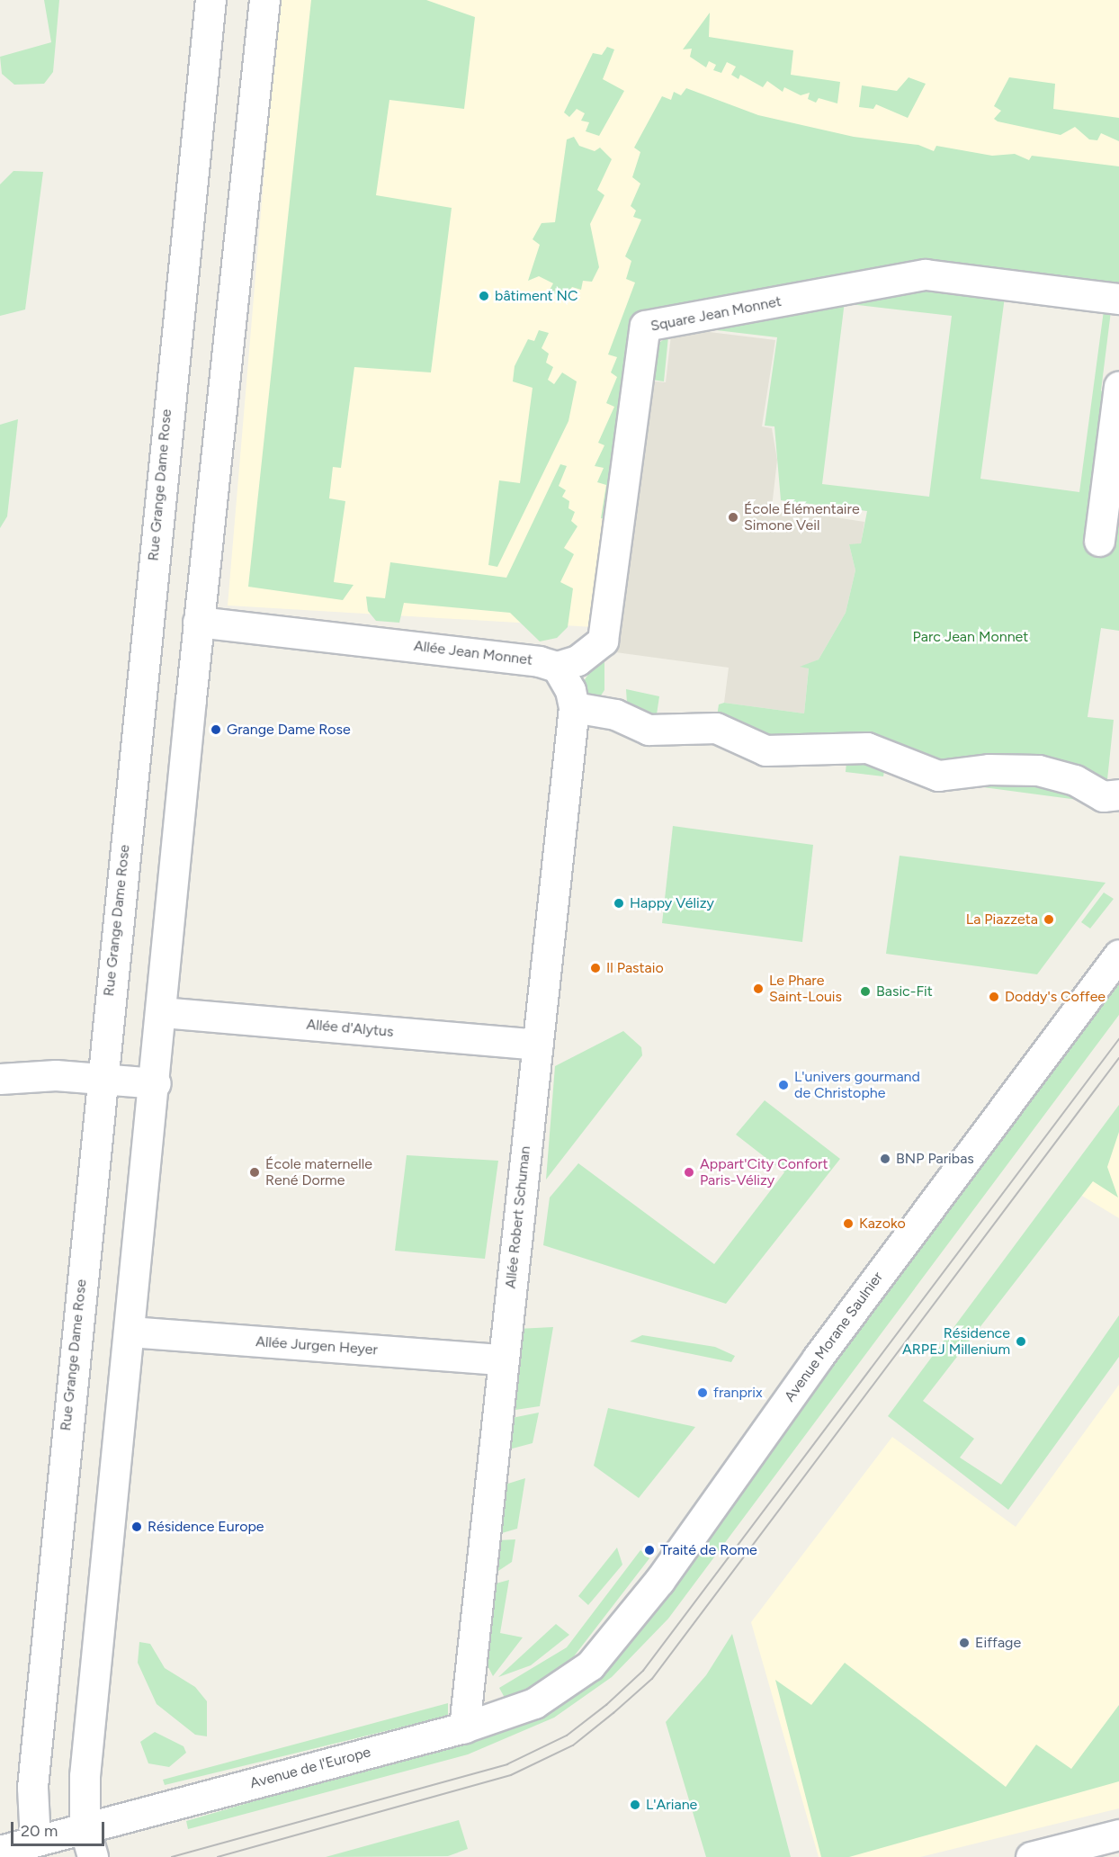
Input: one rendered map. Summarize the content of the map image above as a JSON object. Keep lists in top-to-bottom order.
{
  "streets": {
    "street": [
      "Square Jean Monnet",
      "Rue Grange Dame Rose",
      "Allée Jean Monnet",
      "Allée d'Alytus",
      "Allée Robert Schuman",
      "Avenue Morane Saulnier",
      "Allée Jurgen Heyer",
      "Avenue de l'Europe"
    ]
  },
  "crossings": [
    ["Square Jean Monnet", "Allée Jean Monnet"],
    ["Rue Grange Dame Rose", "Avenue de l'Europe"],
    ["Allée d'Alytus", "Allée Robert Schuman"],
    ["Allée Robert Schuman", "Allée Jurgen Heyer"],
    ["Allée Robert Schuman", "Avenue de l'Europe"],
    ["Avenue Morane Saulnier", "Avenue de l'Europe"]
  ],
  "parks": ["Parc Jean Monnet"],
  "places": [
    "bâtiment NC",
    "École Élémentaire Simone Veil",
    "Grange Dame Rose",
    "Happy Vélizy",
    "La Piazzeta",
    "Il Pastaio",
    "Le Phare Saint-Louis",
    "Basic-Fit",
    "Doddy's Coffee",
    "L'univers gourmand de Christophe",
    "BNP Paribas",
    "École maternelle René Dorme",
    "Appart'City Confort Paris-Vélizy",
    "Kazoko",
    "Résidence ARPEJ Millenium",
    "franprix",
    "Résidence Europe",
    "Traité de Rome",
    "Eiffage",
    "L'Ariane"
  ],
  "scale_bar": "20 m"
}
